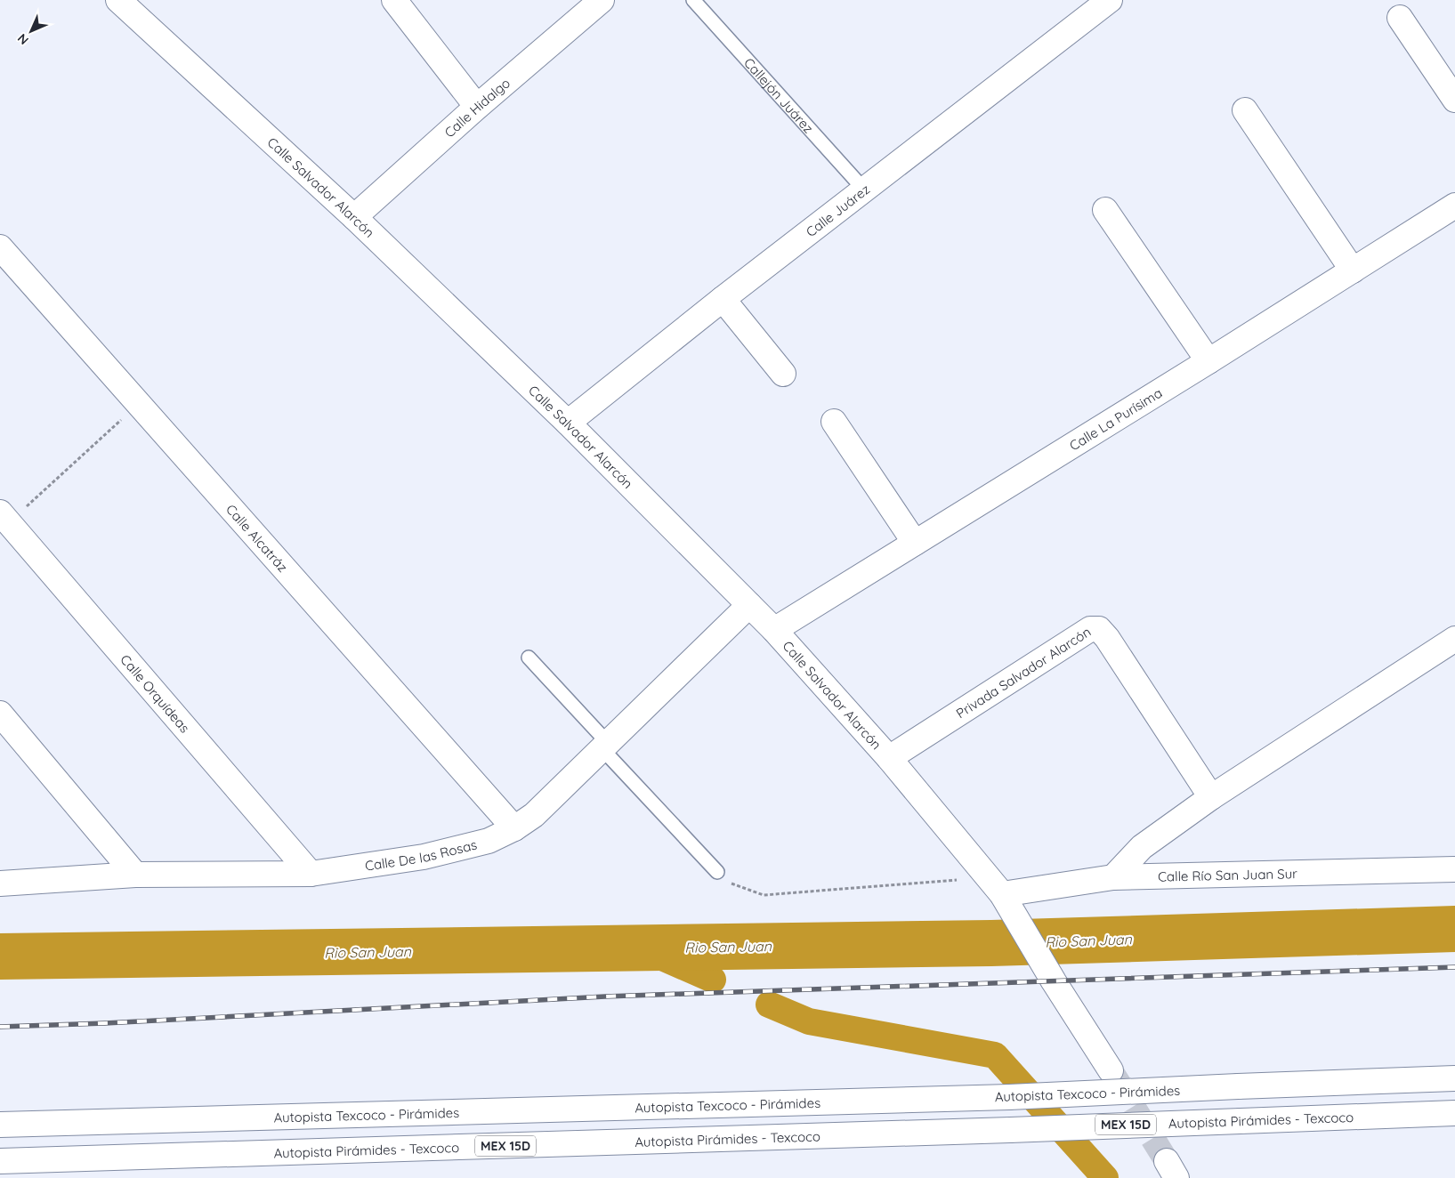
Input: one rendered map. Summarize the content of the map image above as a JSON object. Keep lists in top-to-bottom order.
{
  "streets": {
    "main road": [
      "Calle Hidalgo",
      "Calle Salvador Alarcón",
      "Calle Juárez",
      "Calle La Purísima",
      "Calle Alcatráz",
      "Privada Salvador Alarcón",
      "Calle Orquídeas",
      "Calle De las Rosas",
      "Calle Río San Juan Sur",
      "Autopista Texcoco - Pirámides",
      "Autopista Pirámides - Texcoco",
      "MEX 15D"
    ],
    "lane": ["Callejón Juárez"]
  },
  "crossings": [
    ["Callejón Juárez", "Calle Juárez"],
    ["Calle Hidalgo", "Calle Salvador Alarcón"],
    ["Calle Salvador Alarcón", "Calle Juárez"],
    ["Calle Salvador Alarcón", "Calle La Purísima"],
    ["Calle Salvador Alarcón", "Privada Salvador Alarcón"],
    ["Calle Salvador Alarcón", "Calle De las Rosas"],
    ["Calle Salvador Alarcón", "Calle Río San Juan Sur"],
    ["Calle Alcatráz", "Calle De las Rosas"],
    ["Calle Orquídeas", "Calle De las Rosas"]
  ],
  "water": ["Rio San Juan"],
  "north": "bottom left"
}
